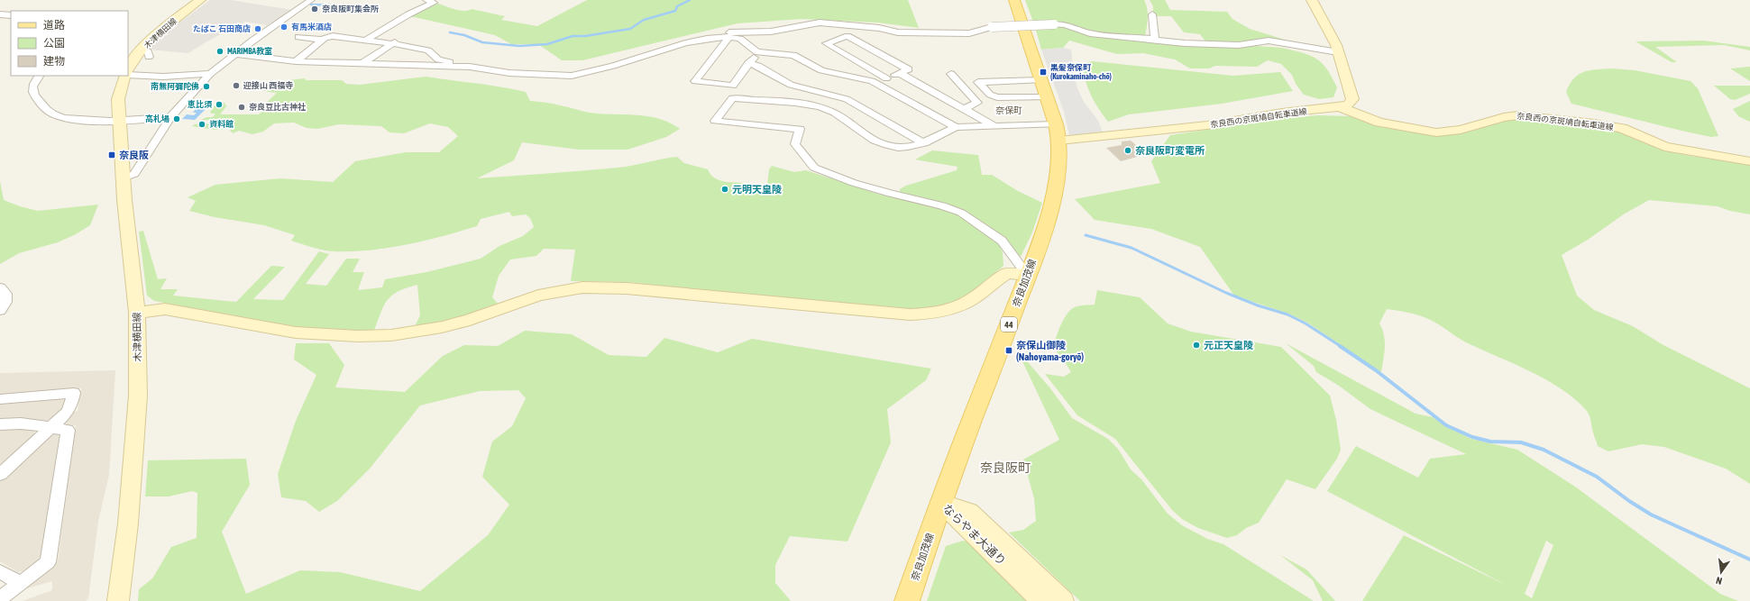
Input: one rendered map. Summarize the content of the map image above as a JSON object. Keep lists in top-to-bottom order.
{
  "streets": {
    "main road": [
      "木津横田線",
      "奈良西の京斑鳩自転車道線",
      "奈良加茂線",
      "44",
      "ならやま大通り"
    ]
  },
  "crossings": [
    ["奈良西の京斑鳩自転車道線", "奈良加茂線"],
    ["奈良加茂線", "ならやま大通り"]
  ],
  "districts": ["奈保町", "奈良阪町"],
  "places": {
    "other": [
      "奈良阪町集会所",
      "有馬米酒店",
      "たばこ 石田商店",
      "MARIMBA教室",
      "迎接山 西福寺",
      "南無阿彌陀佛",
      "恵比須",
      "奈良豆比古神社",
      "高札場",
      "資料館",
      "奈良阪町変電所",
      "元明天皇陵",
      "元正天皇陵"
    ],
    "transit": ["黒髪奈保町 (Kurokaminaho-chō)", "奈良阪", "奈保山御陵 (Nahoyama-goryō)"]
  },
  "legend": ["道路", "公園", "建物"],
  "north": "bottom"
}
